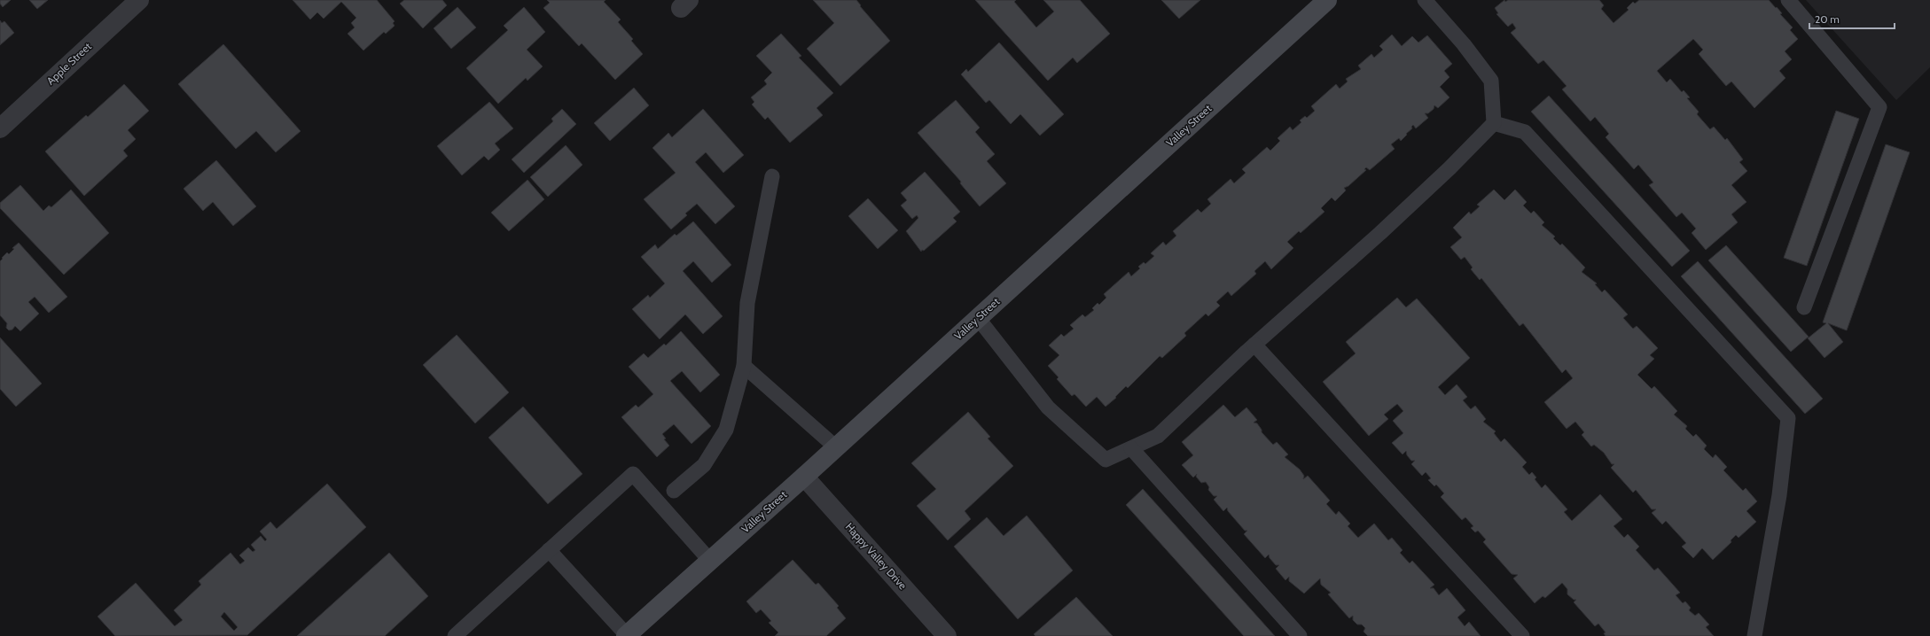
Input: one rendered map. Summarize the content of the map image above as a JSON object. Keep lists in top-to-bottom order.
{
  "streets": {
    "street": ["Apple Street", "Valley Street", "Happy Valley Drive"]
  },
  "crossings": [
    ["Valley Street", "Happy Valley Drive"]
  ],
  "scale_bar": "20 m"
}
